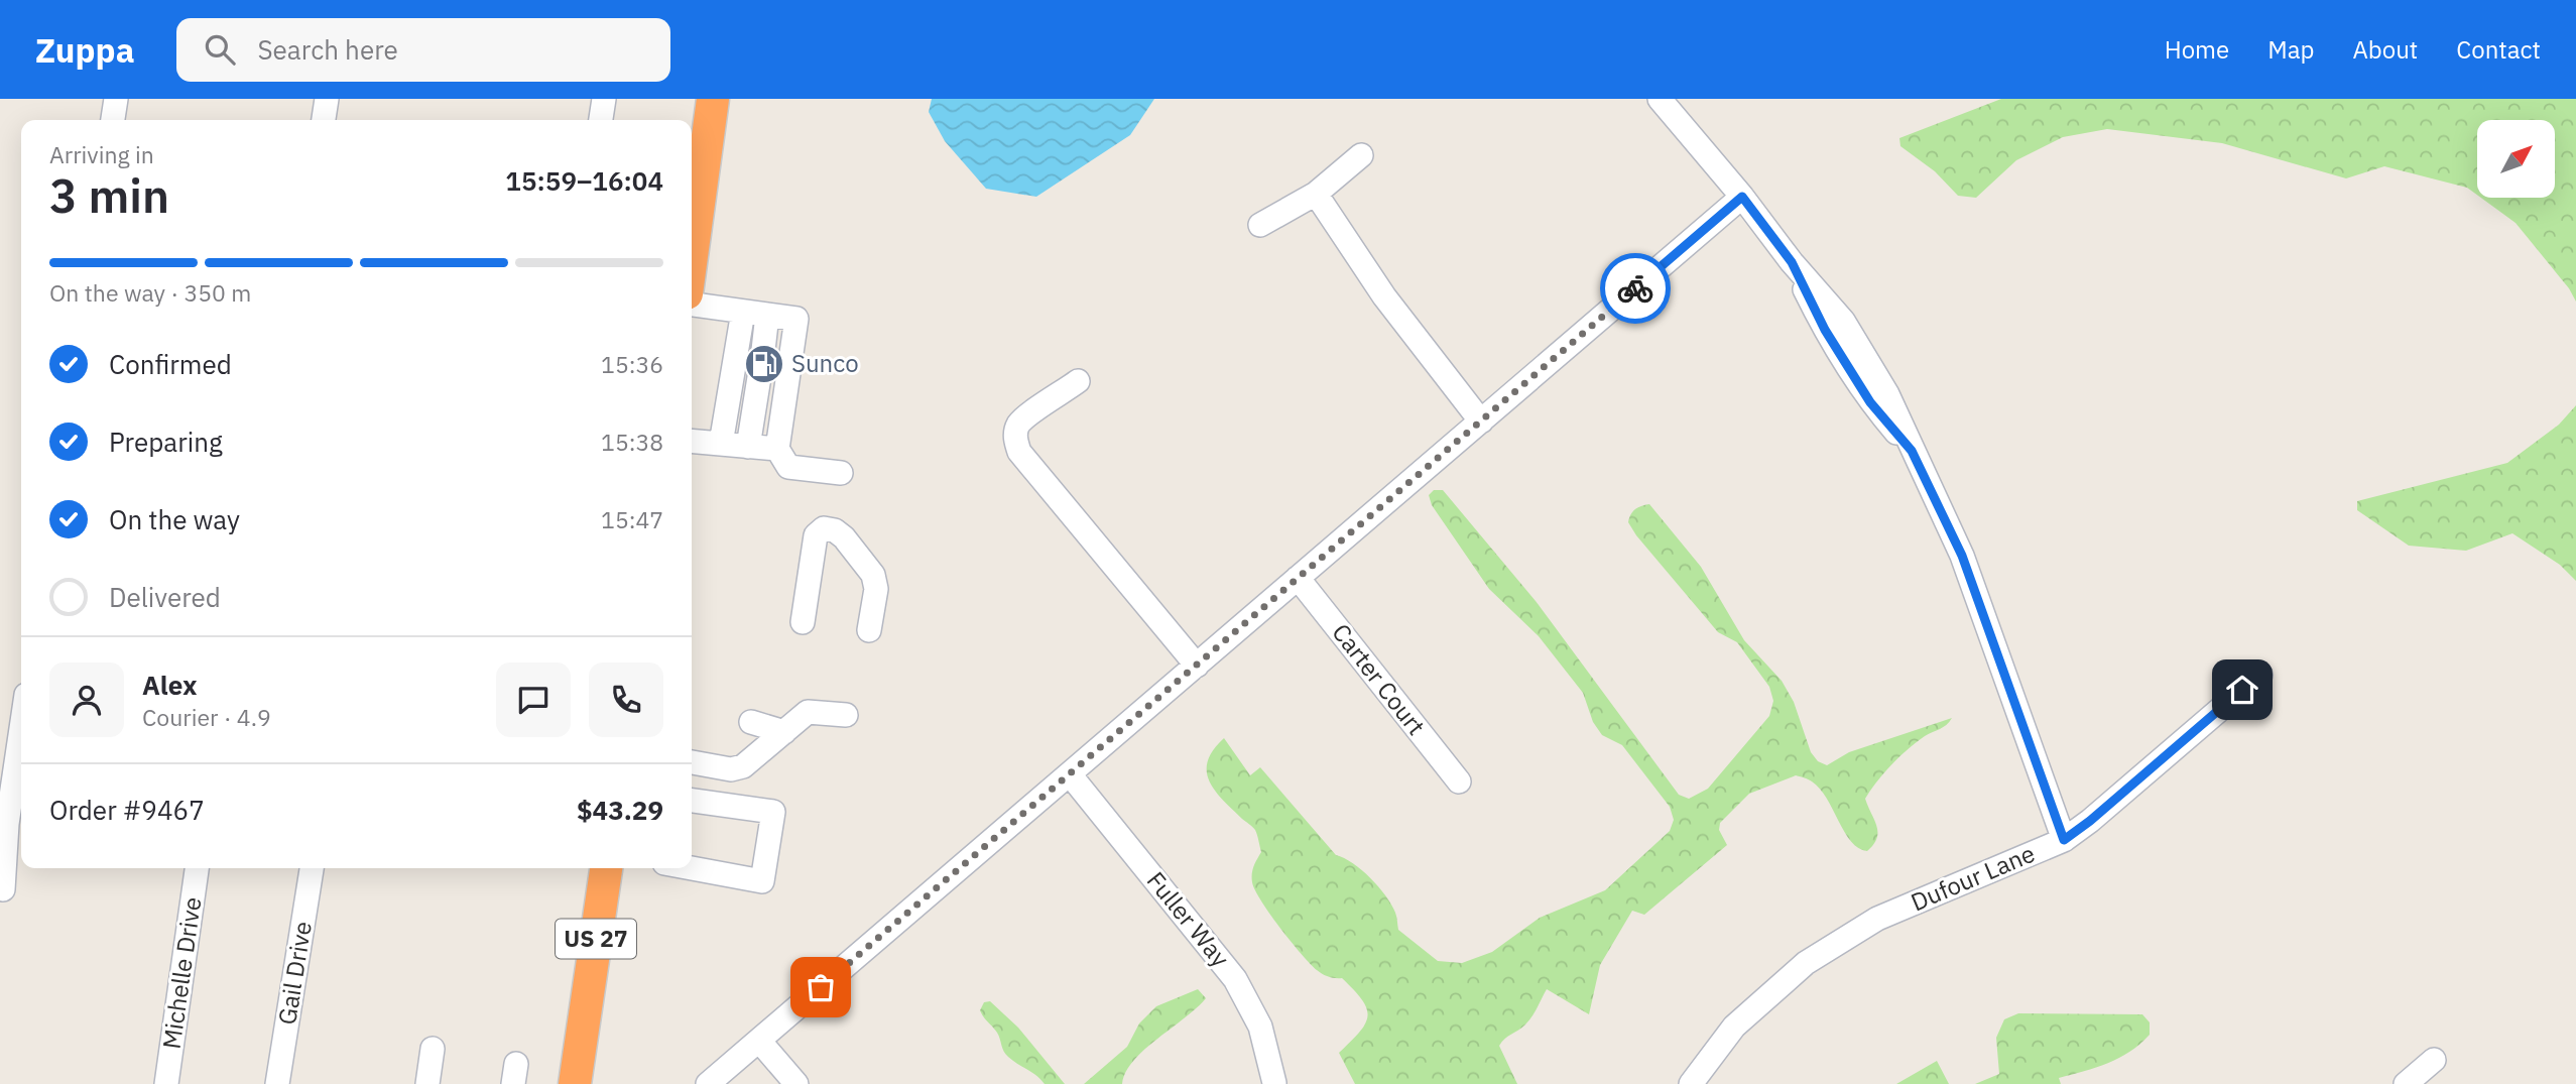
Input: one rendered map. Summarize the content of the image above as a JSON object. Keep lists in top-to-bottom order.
{
  "streets": {
    "highway": ["US 27"],
    "street": [
      "Carter Court",
      "Dufour Lane",
      "Fuller Way",
      "Michelle Drive",
      "Gail Drive"
    ]
  },
  "places": {
    "fuel station": ["Sunco"]
  },
  "north": "top right",
  "page": {
    "header": "Zuppa",
    "search": "Search here",
    "nav": [
      "Home",
      "Map",
      "About",
      "Contact"
    ],
    "heading": ["3 min", "Arriving in", "15:59–16:04"],
    "panel": [
      "Alex",
      "Courier · 4.9",
      "Order #9467",
      "$43.29"
    ],
    "bar": "On the way · 350 m",
    "list": [
      ["Confirmed", "15:36"],
      ["Preparing", "15:38"],
      ["On the way", "15:47"],
      "Delivered"
    ]
  }
}
